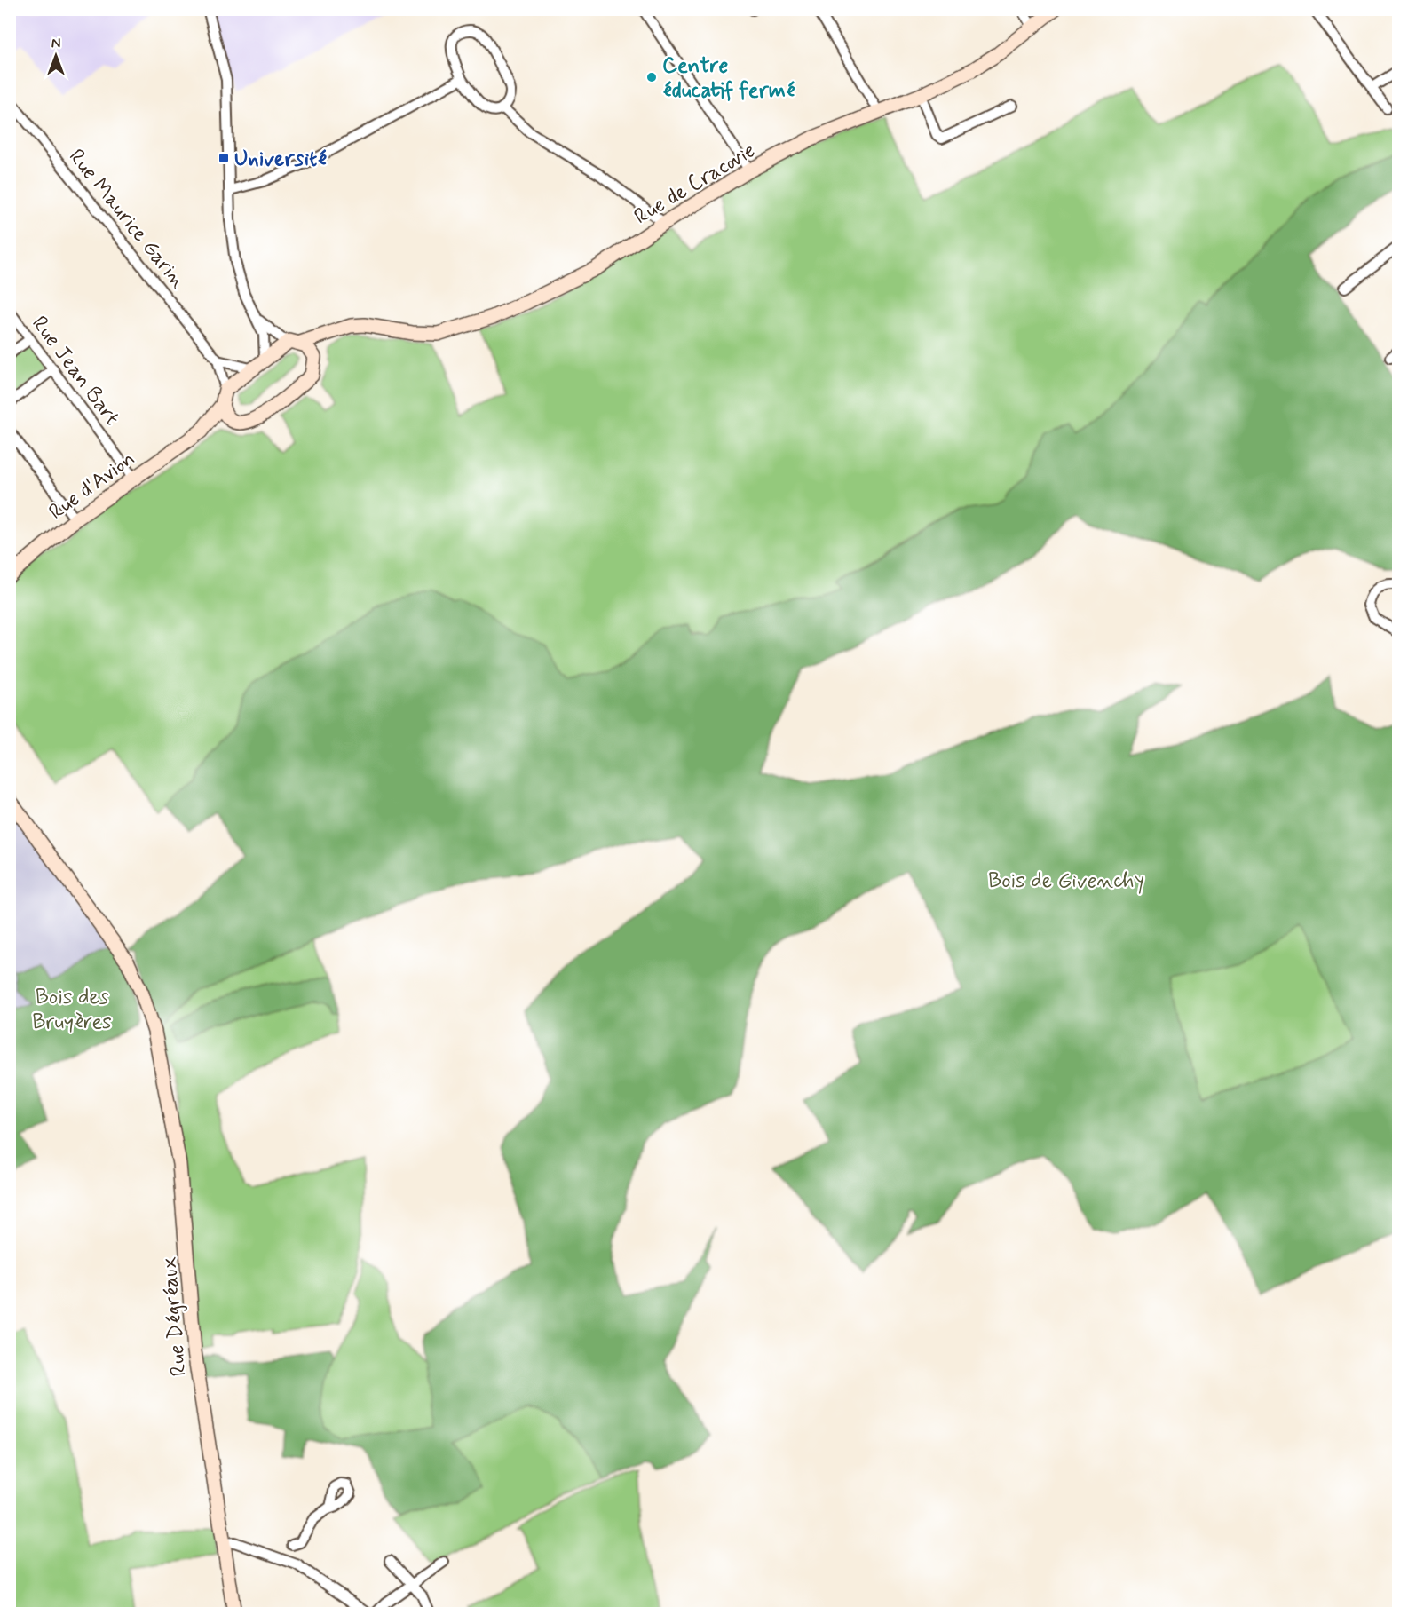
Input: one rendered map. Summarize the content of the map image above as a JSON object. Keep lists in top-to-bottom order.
{
  "streets": {
    "street": [
      "Rue de Cracovie",
      "Rue Maurice Garin",
      "Rue Jean Bart",
      "Rue d'Avion",
      "Rue Dégréaux"
    ]
  },
  "crossings": [
    ["Rue de Cracovie", "Rue Maurice Garin"],
    ["Rue Jean Bart", "Rue d'Avion"]
  ],
  "parks": ["Bois de Givenchy", "Bois des Bruyères"],
  "places": {
    "other": ["Centre éducatif fermé"],
    "transit": ["Université"]
  },
  "north": "top"
}
